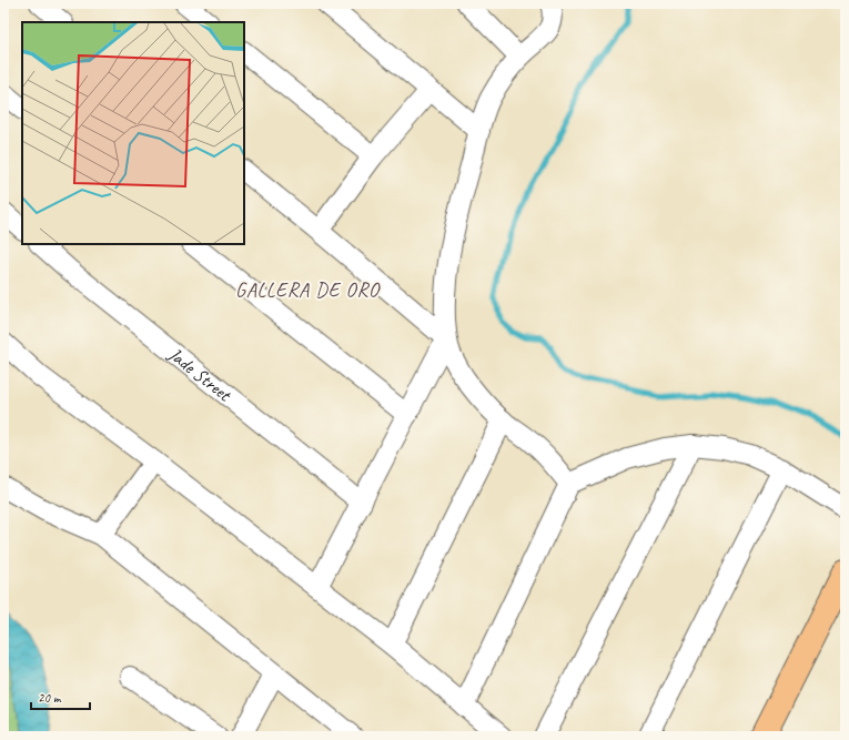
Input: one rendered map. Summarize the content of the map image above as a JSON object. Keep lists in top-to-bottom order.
{
  "streets": {
    "street": ["Jade Street"]
  },
  "districts": ["GALLERA DE ORO"],
  "scale_bar": "20 m"
}
